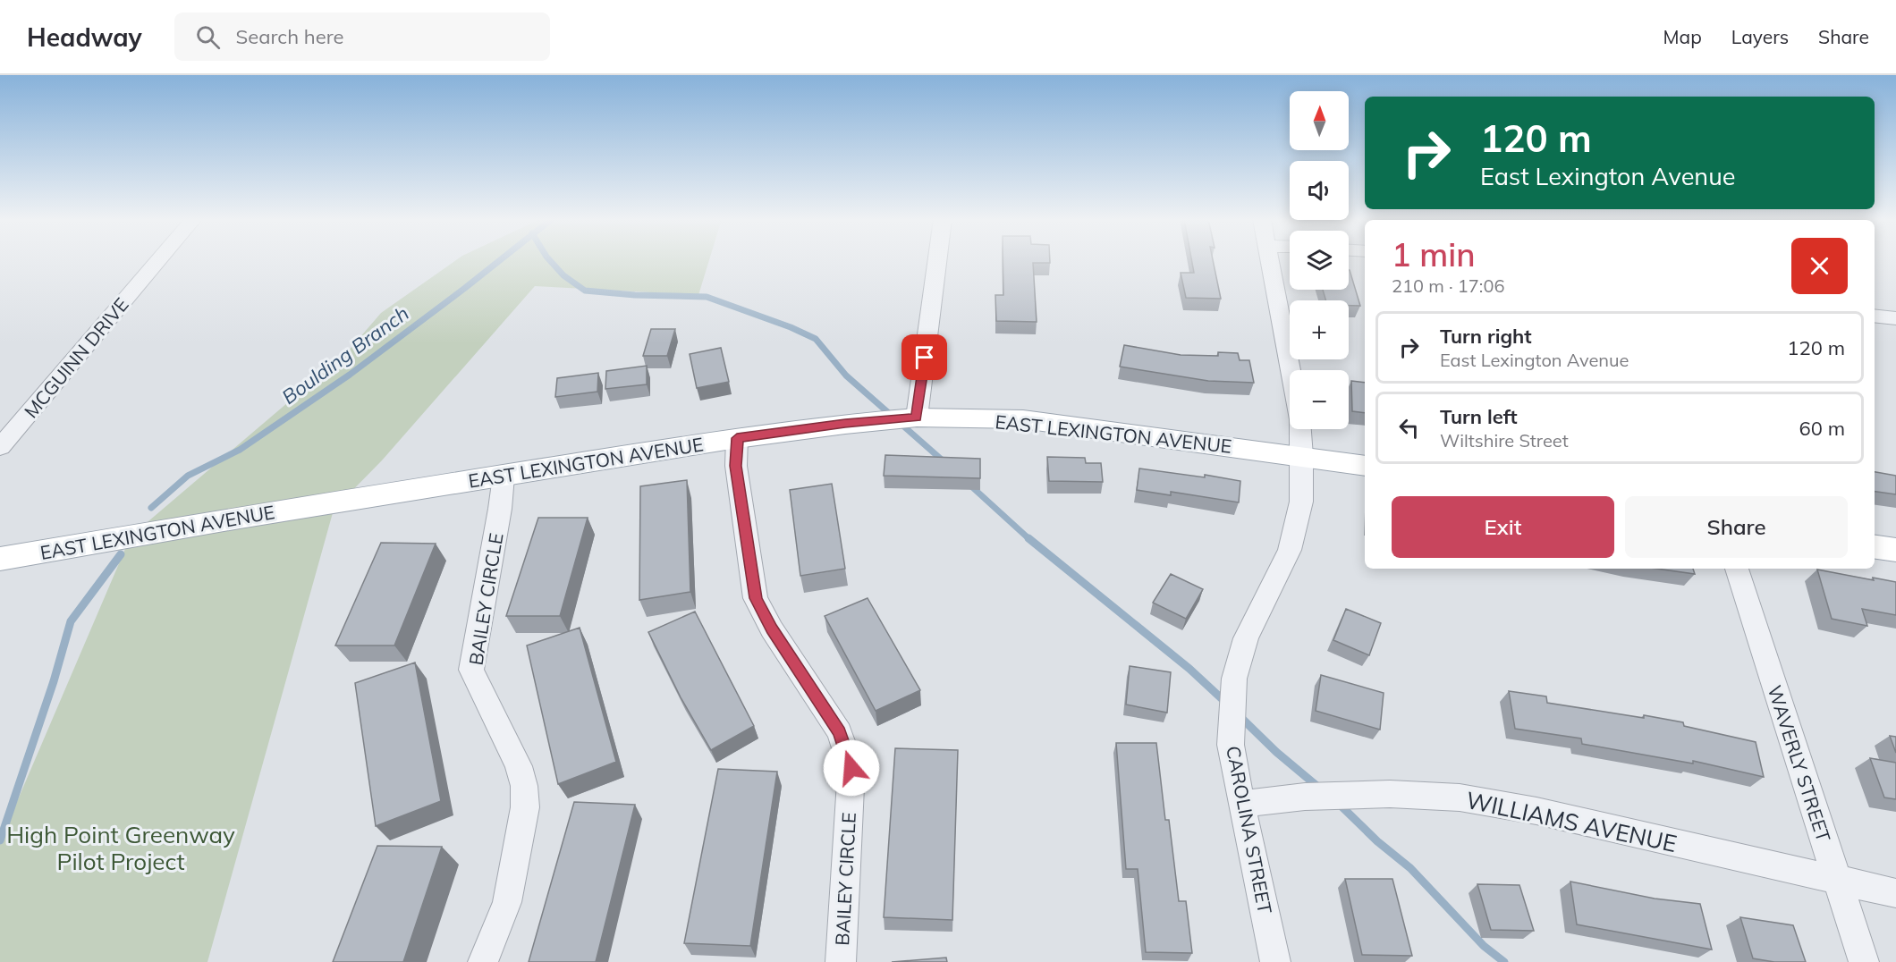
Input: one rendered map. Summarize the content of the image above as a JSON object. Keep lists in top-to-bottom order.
{
  "streets": {
    "main road": ["EAST LEXINGTON AVENUE"],
    "street": [
      "MCGUINN DRIVE",
      "BAILEY CIRCLE",
      "WAVERLY STREET",
      "WILLIAMS AVENUE",
      "CAROLINA STREET"
    ]
  },
  "crossings": [
    ["EAST LEXINGTON AVENUE", "BAILEY CIRCLE"],
    ["EAST LEXINGTON AVENUE", "CAROLINA STREET"],
    ["WAVERLY STREET", "WILLIAMS AVENUE"],
    ["WILLIAMS AVENUE", "CAROLINA STREET"]
  ],
  "water": ["Boulding Branch"],
  "parks": ["High Point Greenway Pilot Project"],
  "north": "top",
  "page": {
    "header": "Headway",
    "search": "Search here",
    "nav": ["Map", "Layers", "Share"],
    "map_buttons": ["+", "−"],
    "turn": ["120 m", "East Lexington Avenue"],
    "heading": ["1 min", "210 m · 17:06"],
    "list": [
      {
        "name": "Turn right",
        "note": "East Lexington Avenue",
        "value": "120 m"
      },
      {
        "name": "Turn left",
        "note": "Wiltshire Street",
        "value": "60 m"
      }
    ],
    "buttons": ["Exit", "Share"]
  }
}
